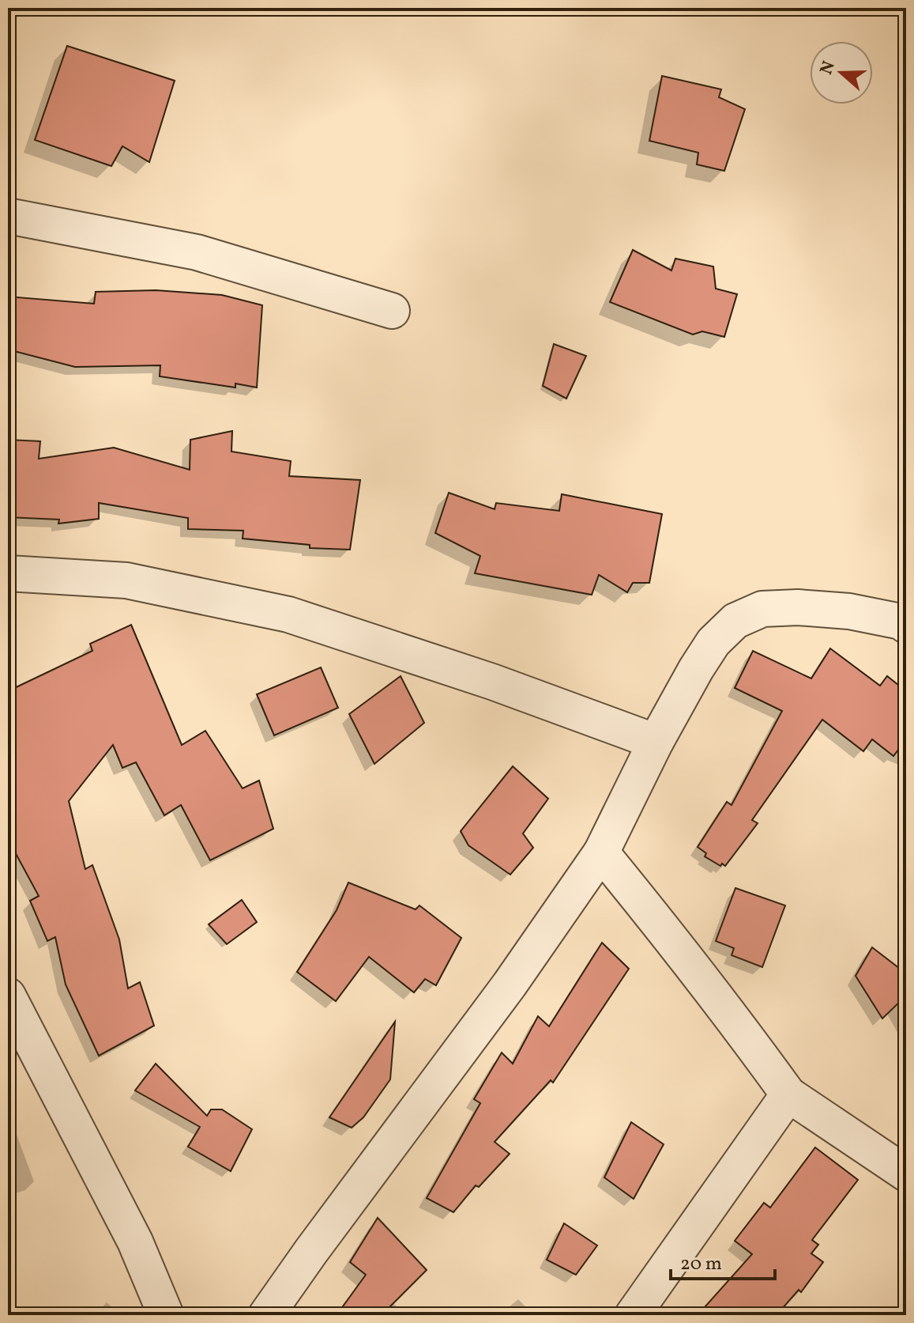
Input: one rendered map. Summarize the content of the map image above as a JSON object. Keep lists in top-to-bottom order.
{
  "scale_bar": "20 m",
  "north": "left"
}
